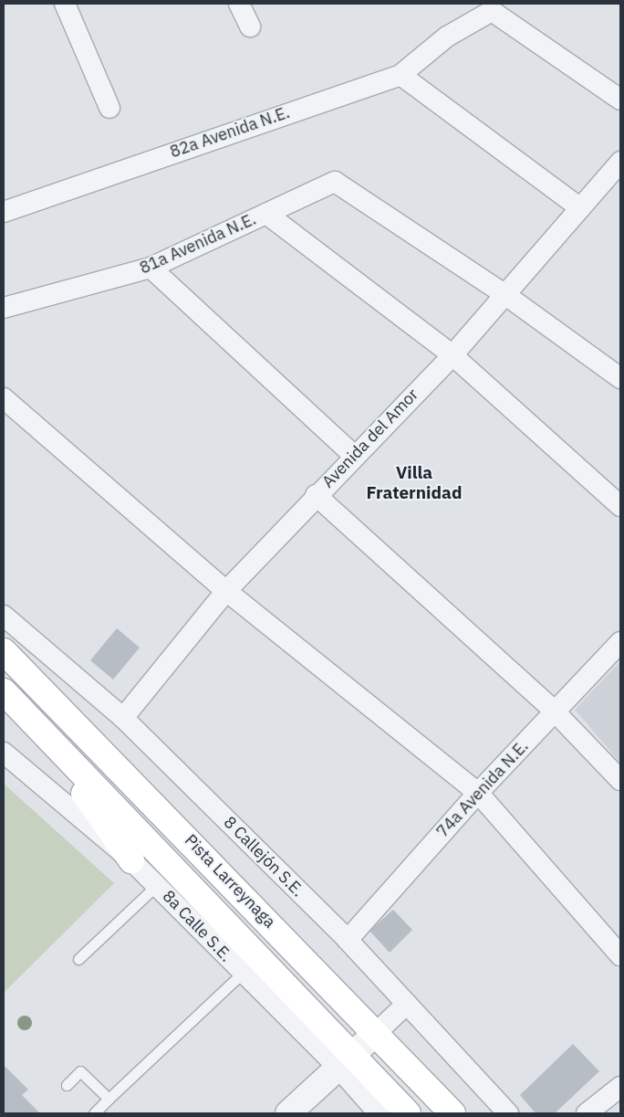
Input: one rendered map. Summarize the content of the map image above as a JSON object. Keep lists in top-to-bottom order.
{
  "streets": {
    "main road": ["Pista Larreynaga"],
    "street": [
      "82a Avenida N.E.",
      "81a Avenida N.E.",
      "Avenida del Amor",
      "74a Avenida N.E.",
      "8 Callejón S.E.",
      "8a Calle S.E."
    ]
  },
  "crossings": [
    ["81a Avenida N.E.", "Avenida del Amor"],
    ["Avenida del Amor", "8 Callejón S.E."],
    ["74a Avenida N.E.", "8 Callejón S.E."],
    ["Pista Larreynaga", "8a Calle S.E."]
  ],
  "districts": ["Villa Fraternidad"]
}
